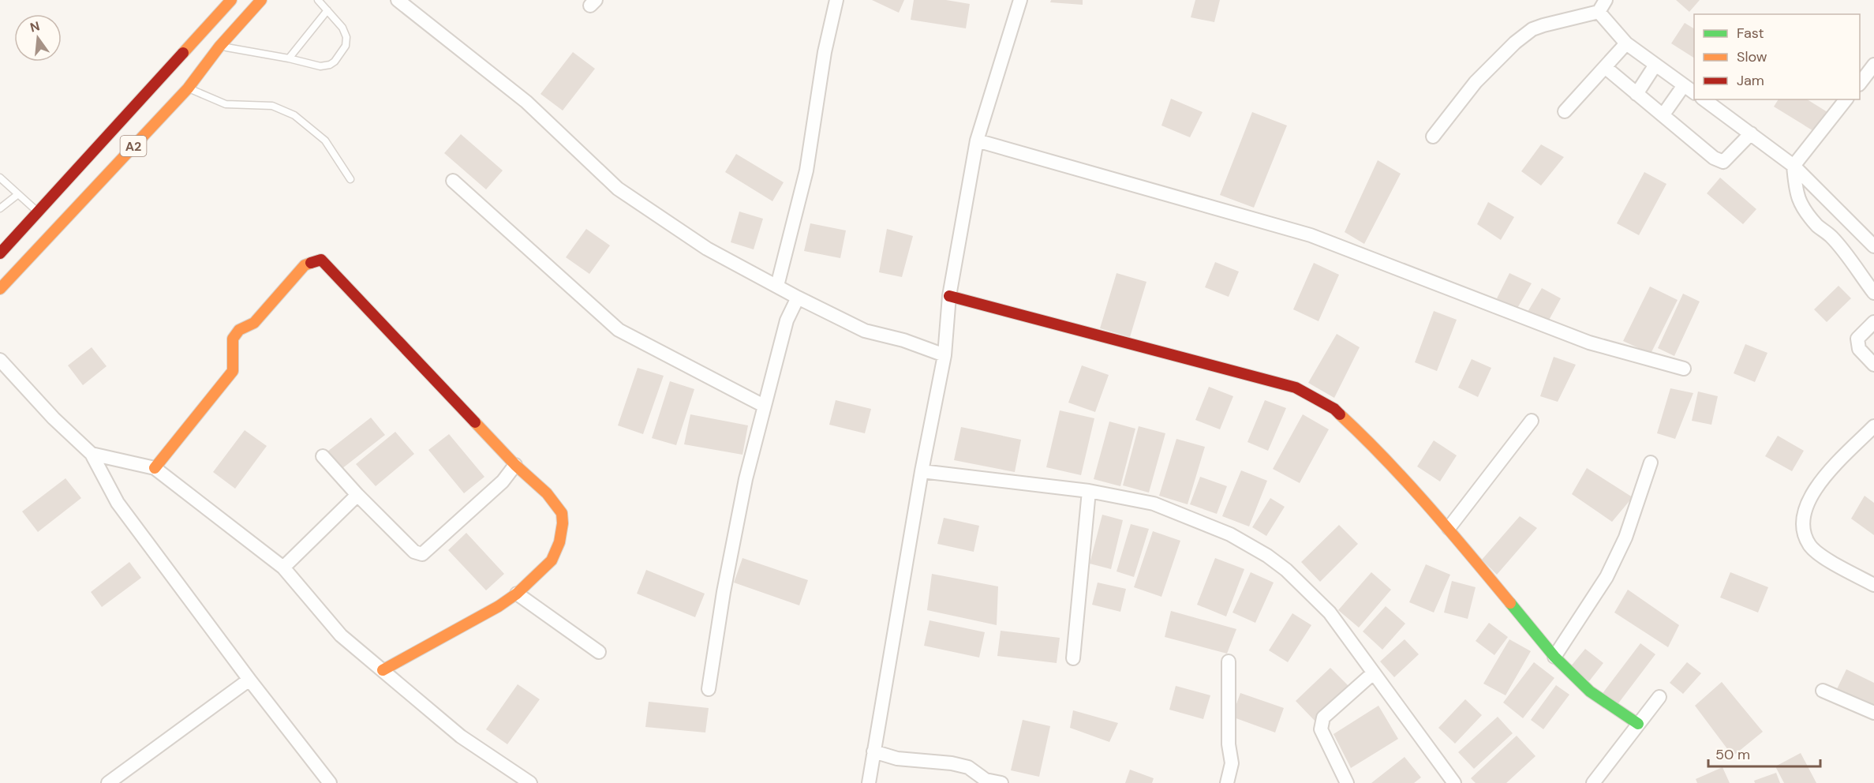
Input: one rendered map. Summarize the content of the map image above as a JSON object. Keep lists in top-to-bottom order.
{
  "streets": {
    "main road": ["A2"]
  },
  "legend": ["Fast", "Slow", "Jam"],
  "scale_bar": "50 m",
  "north": "top"
}
